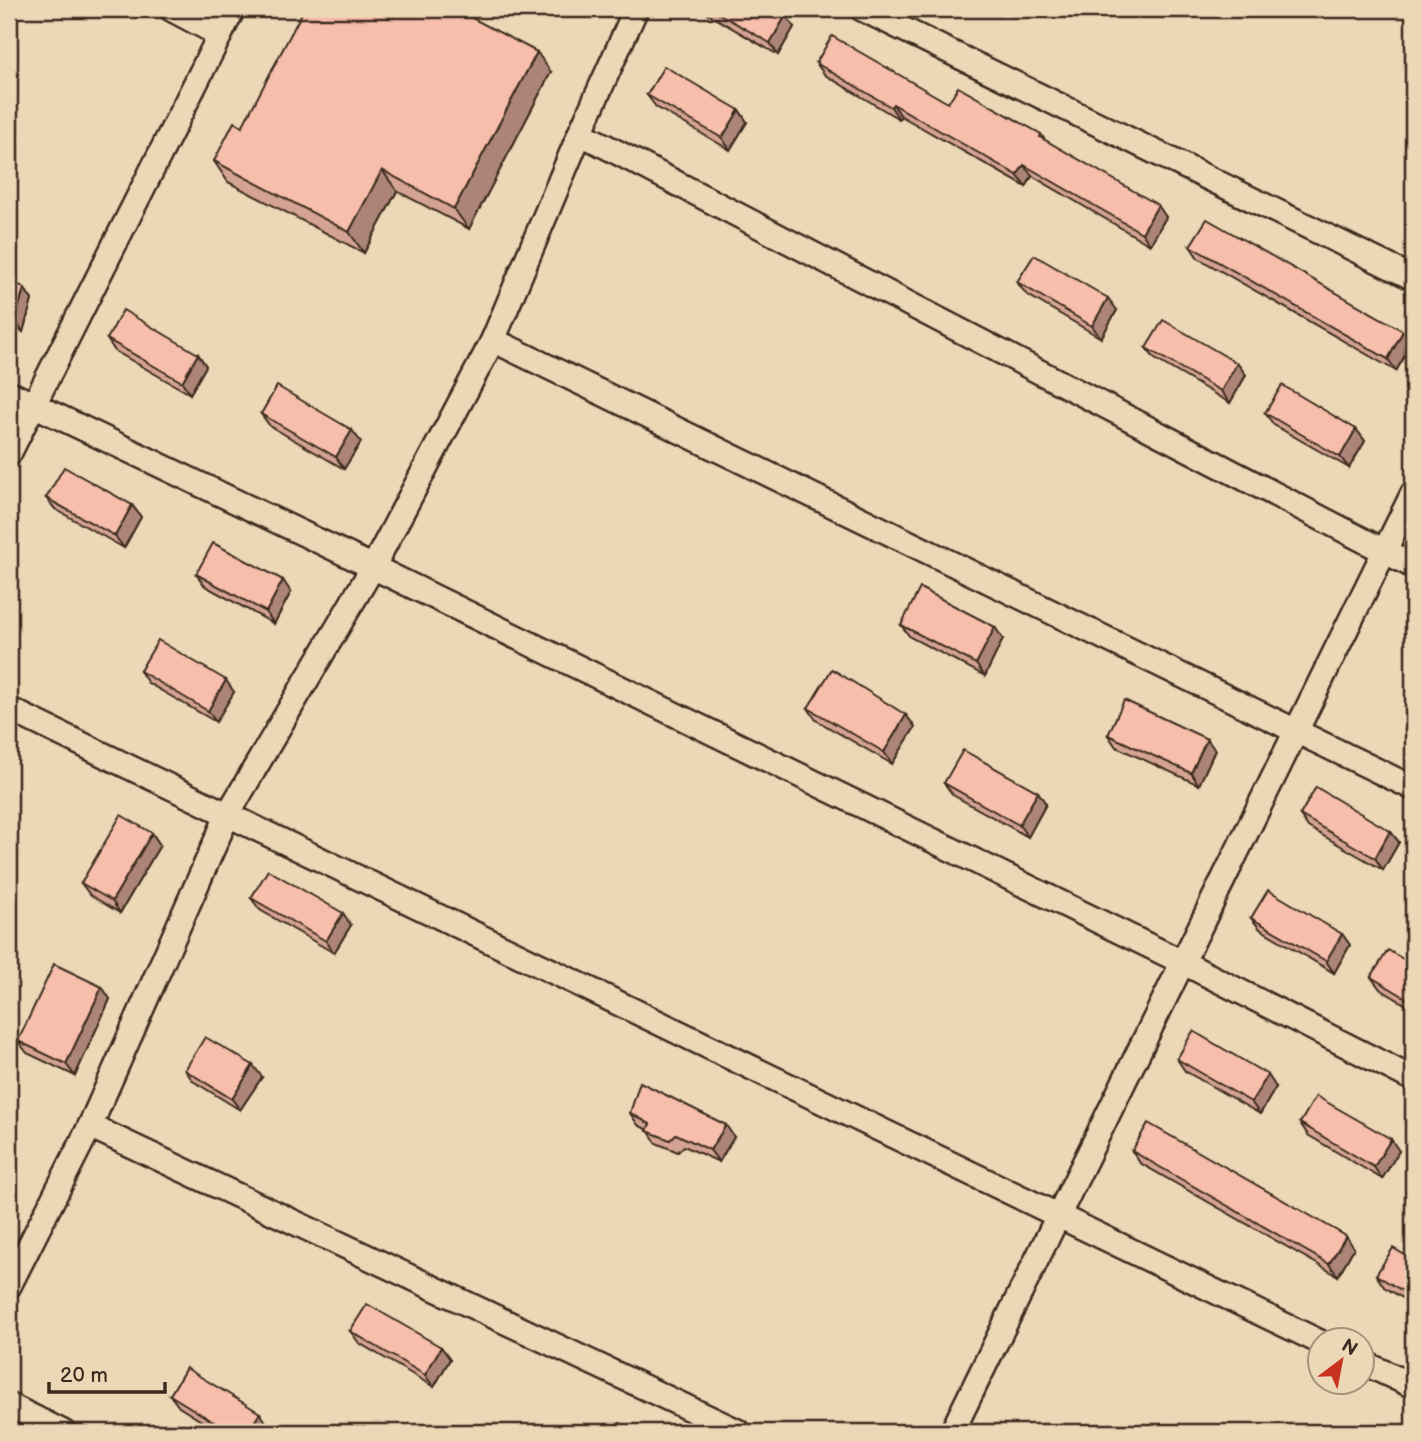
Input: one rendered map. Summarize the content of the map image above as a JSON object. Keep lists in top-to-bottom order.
{
  "scale_bar": "20 m",
  "north": "top right"
}
